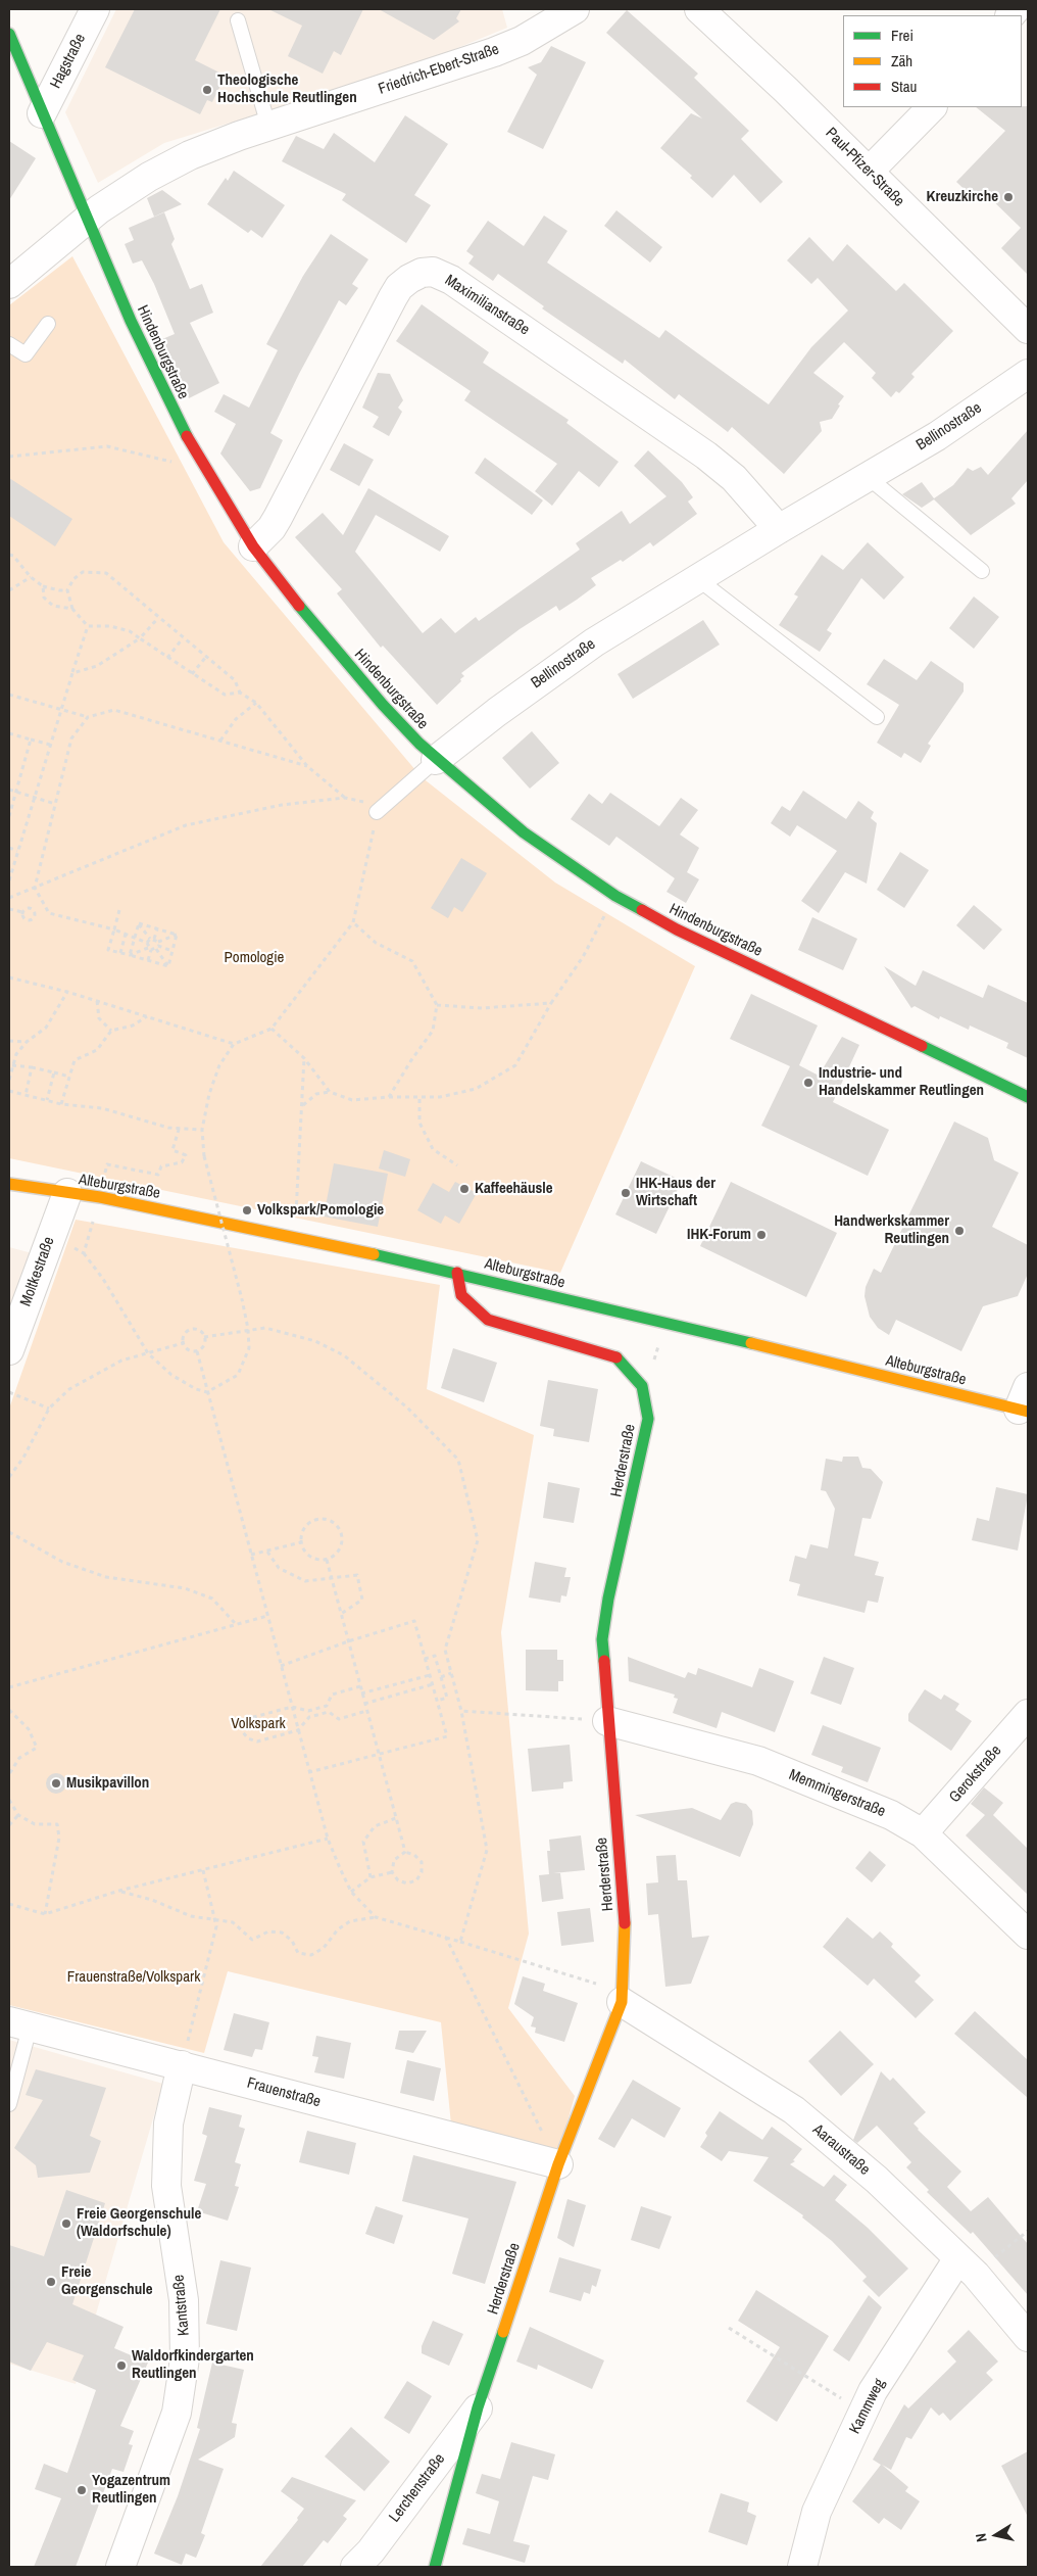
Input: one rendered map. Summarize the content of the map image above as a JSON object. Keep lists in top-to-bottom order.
{
  "streets": {
    "street": [
      "Hagstraße",
      "Friedrich-Ebert-Straße",
      "Paul-Pfizer-Straße",
      "Maximilianstraße",
      "Hindenburgstraße",
      "Bellinostraße",
      "Alteburgstraße",
      "Moltkestraße",
      "Herderstraße",
      "Gerokstraße",
      "Memmingerstraße",
      "Frauenstraße",
      "Aaraustraße",
      "Kantstraße",
      "Kammweg",
      "Lerchenstraße"
    ]
  },
  "crossings": [
    ["Hagstraße", "Hindenburgstraße"],
    ["Friedrich-Ebert-Straße", "Hindenburgstraße"],
    ["Maximilianstraße", "Hindenburgstraße"],
    ["Maximilianstraße", "Bellinostraße"],
    ["Hindenburgstraße", "Bellinostraße"],
    ["Alteburgstraße", "Moltkestraße"],
    ["Alteburgstraße", "Herderstraße"],
    ["Herderstraße", "Memmingerstraße"],
    ["Herderstraße", "Frauenstraße"],
    ["Herderstraße", "Aaraustraße"],
    ["Herderstraße", "Lerchenstraße"],
    ["Gerokstraße", "Memmingerstraße"],
    ["Frauenstraße", "Kantstraße"],
    ["Aaraustraße", "Kammweg"]
  ],
  "parks": ["Pomologie", "Volkspark", "Frauenstraße/Volkspark"],
  "places": [
    "Theologische Hochschule Reutlingen",
    "Kreuzkirche",
    "Industrie- und Handelskammer Reutlingen",
    "Kaffeehäusle",
    "IHK-Haus der Wirtschaft",
    "Volkspark/Pomologie",
    "Handwerkskammer Reutlingen",
    "IHK-Forum",
    "Musikpavillon",
    "Freie Georgenschule (Waldorfschule)",
    "Freie Georgenschule",
    "Waldorfkindergarten Reutlingen",
    "Yogazentrum Reutlingen"
  ],
  "legend": ["Frei", "Zäh", "Stau"],
  "north": "left"
}
